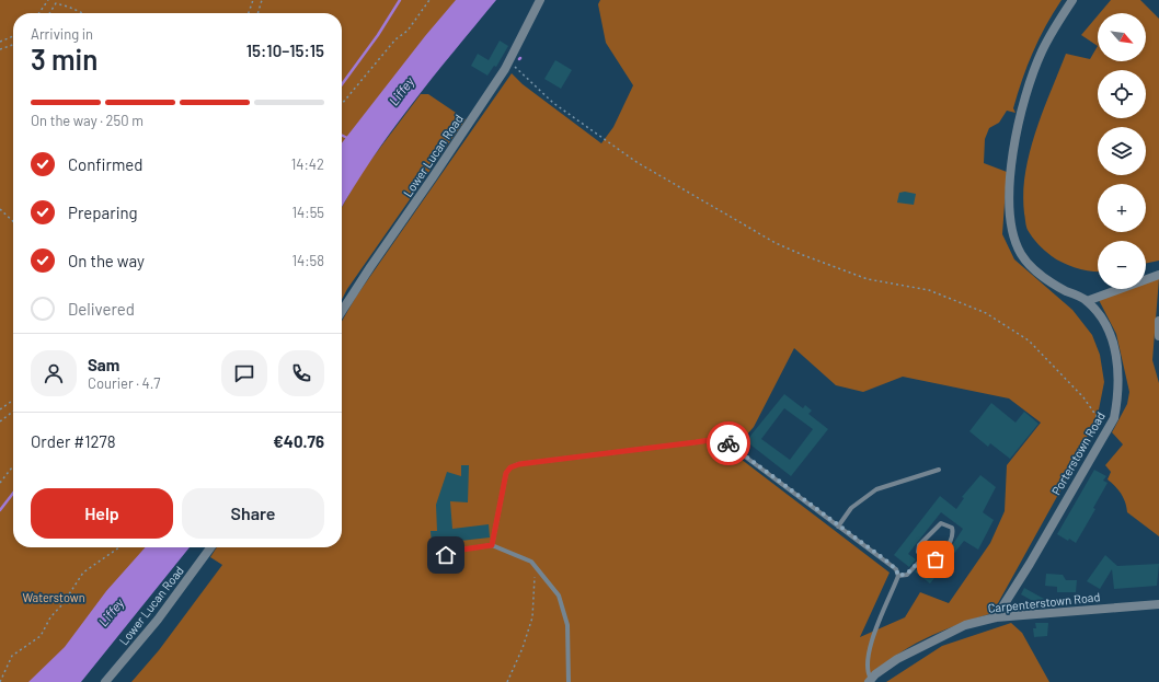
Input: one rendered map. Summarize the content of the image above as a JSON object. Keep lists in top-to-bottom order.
{
  "streets": {
    "street": ["Lower Lucan Road", "Porterstown Road", "Carpenterstown Road"]
  },
  "crossings": [
    ["Porterstown Road", "Carpenterstown Road"]
  ],
  "water": ["Liffey"],
  "parks": ["Waterstown"],
  "north": "bottom right",
  "page": {
    "map_buttons": ["+", "−"],
    "heading": ["3 min", "Arriving in", "15:10–15:15"],
    "panel": [
      "Sam",
      "Courier · 4.7",
      "Order #1278",
      "€40.76"
    ],
    "bar": "On the way · 250 m",
    "list": [
      ["Confirmed", "14:42"],
      ["Preparing", "14:55"],
      ["On the way", "14:58"],
      "Delivered"
    ],
    "buttons": ["Help", "Share"]
  }
}
